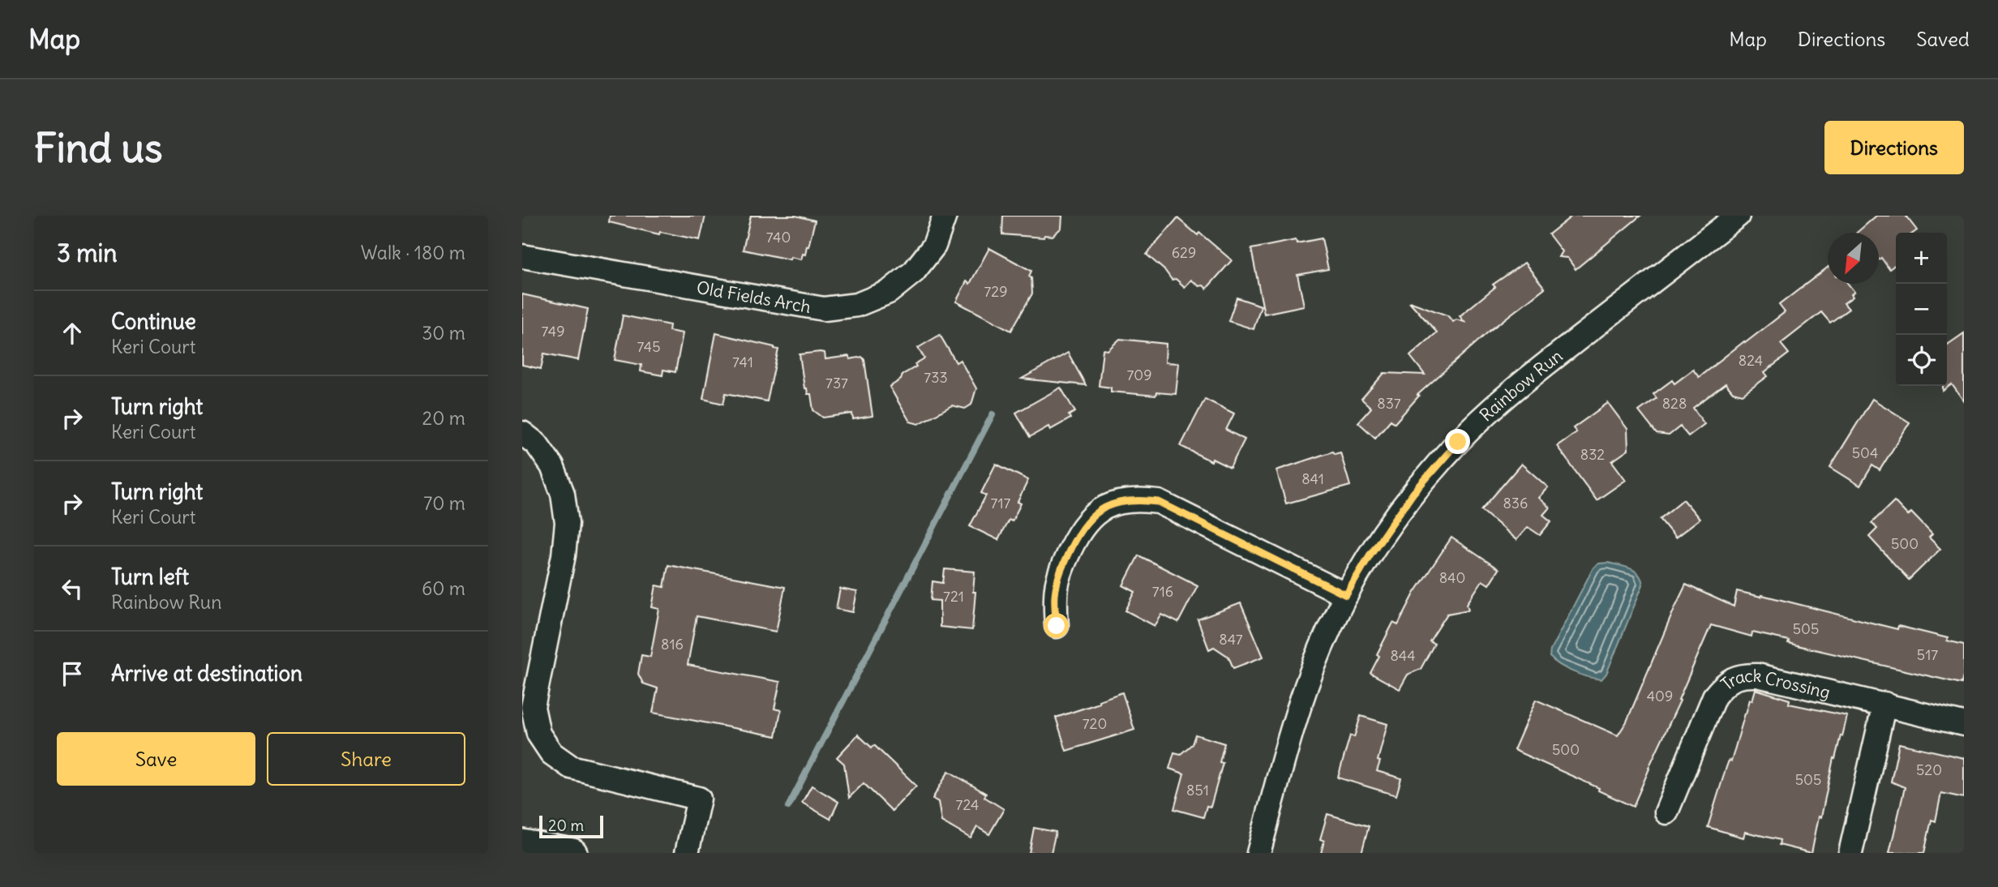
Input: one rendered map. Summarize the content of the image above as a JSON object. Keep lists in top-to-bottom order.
{
  "streets": {
    "street": ["Old Fields Arch", "Rainbow Run", "Track Crossing"]
  },
  "house_numbers": [
    "740",
    "629",
    "729",
    "749",
    "745",
    "824",
    "741",
    "709",
    "733",
    "737",
    "837",
    "828",
    "504",
    "832",
    "841",
    "717",
    "836",
    "500",
    "840",
    "716",
    "721",
    "505",
    "847",
    "816",
    "517",
    "844",
    "409",
    "720",
    "500",
    "520",
    "505",
    "851",
    "724"
  ],
  "scale_bar": "20 m",
  "north": "bottom left",
  "page": {
    "header": "Map",
    "nav": ["Map", "Directions", "Saved"],
    "buttons": [
      "Directions",
      ["Save", "Share"]
    ],
    "title": "Find us",
    "heading": ["3 min", "Walk · 180 m"],
    "map_buttons": ["+", "−"],
    "list": [
      ["Continue", "Keri Court", "30 m"],
      ["Turn right", "Keri Court", "20 m"],
      ["Turn right", "Keri Court", "70 m"],
      ["Turn left", "Rainbow Run", "60 m"],
      "Arrive at destination"
    ],
    "scale": "20 m"
  }
}
